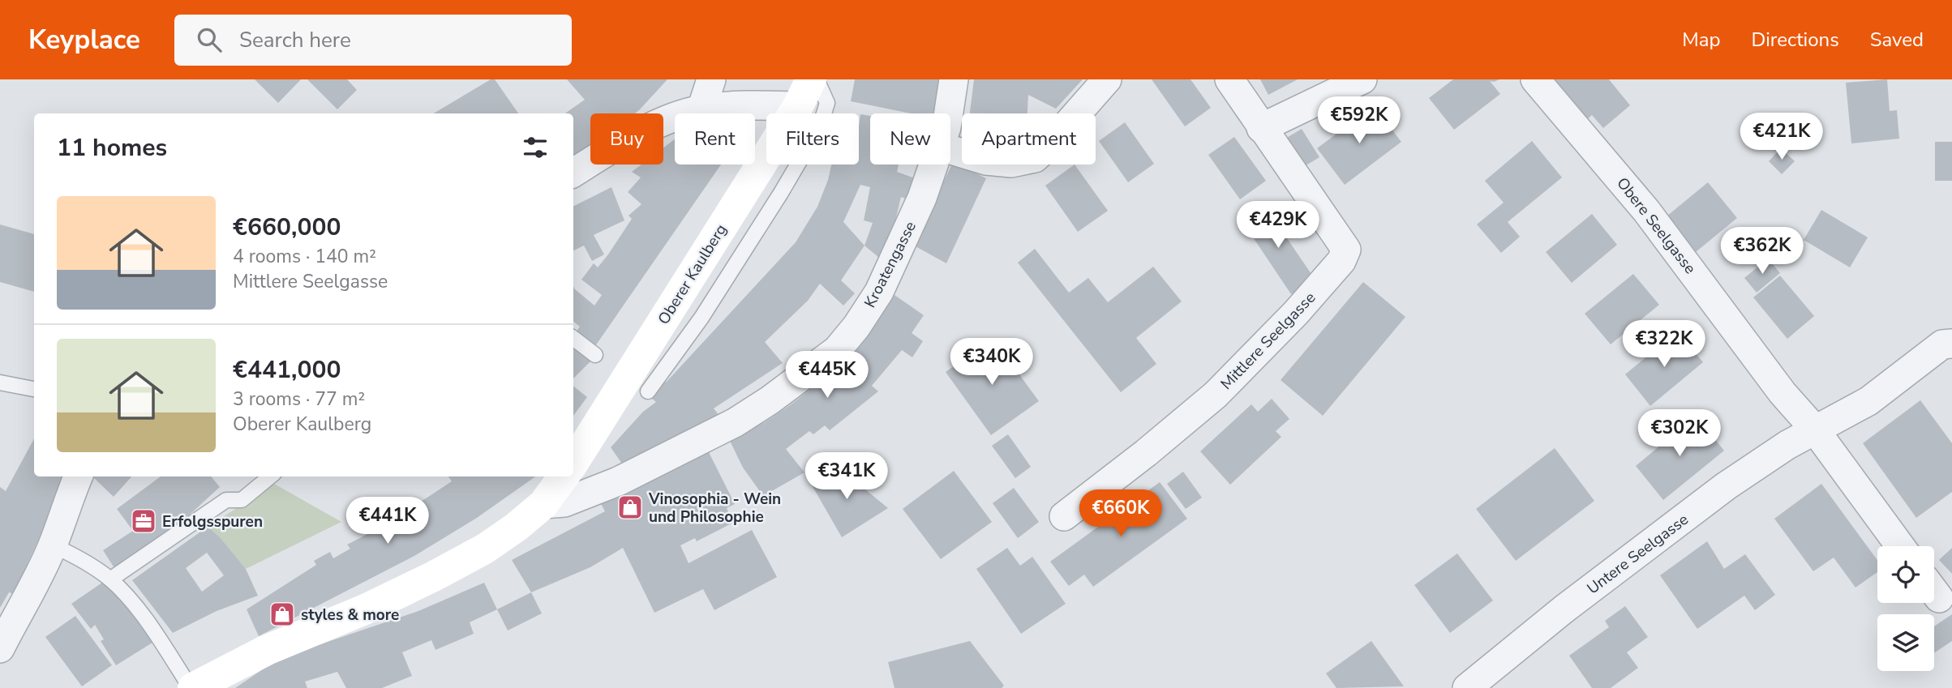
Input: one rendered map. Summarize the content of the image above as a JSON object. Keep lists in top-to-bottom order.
{
  "streets": {
    "street": [
      "Obere Seelgasse",
      "Kroatengasse",
      "Oberer Kaulberg",
      "Mittlere Seelgasse",
      "Untere Seelgasse"
    ]
  },
  "crossings": [
    ["Obere Seelgasse", "Untere Seelgasse"]
  ],
  "places": {
    "shop": ["Vinosophia - Wein und Philosophie", "styles & more"],
    "office": ["Erfolgsspuren"]
  },
  "page": {
    "header": "Keyplace",
    "search": "Search here",
    "nav": ["Map", "Directions", "Saved"],
    "price": [
      "€592K",
      "€421K",
      "€429K",
      "€362K",
      "€322K",
      "€340K",
      "€445K",
      "€302K",
      "€341K",
      "€660K",
      "€441K"
    ],
    "chip": [
      "Buy",
      "Rent",
      "Filters",
      "New",
      "Apartment"
    ],
    "heading": "11 homes",
    "list": [
      {
        "name": "€660,000",
        "note": "4 rooms · 140 m² · Mittlere Seelgasse"
      },
      {
        "name": "€441,000",
        "note": "3 rooms · 77 m² · Oberer Kaulberg"
      }
    ]
  }
}
